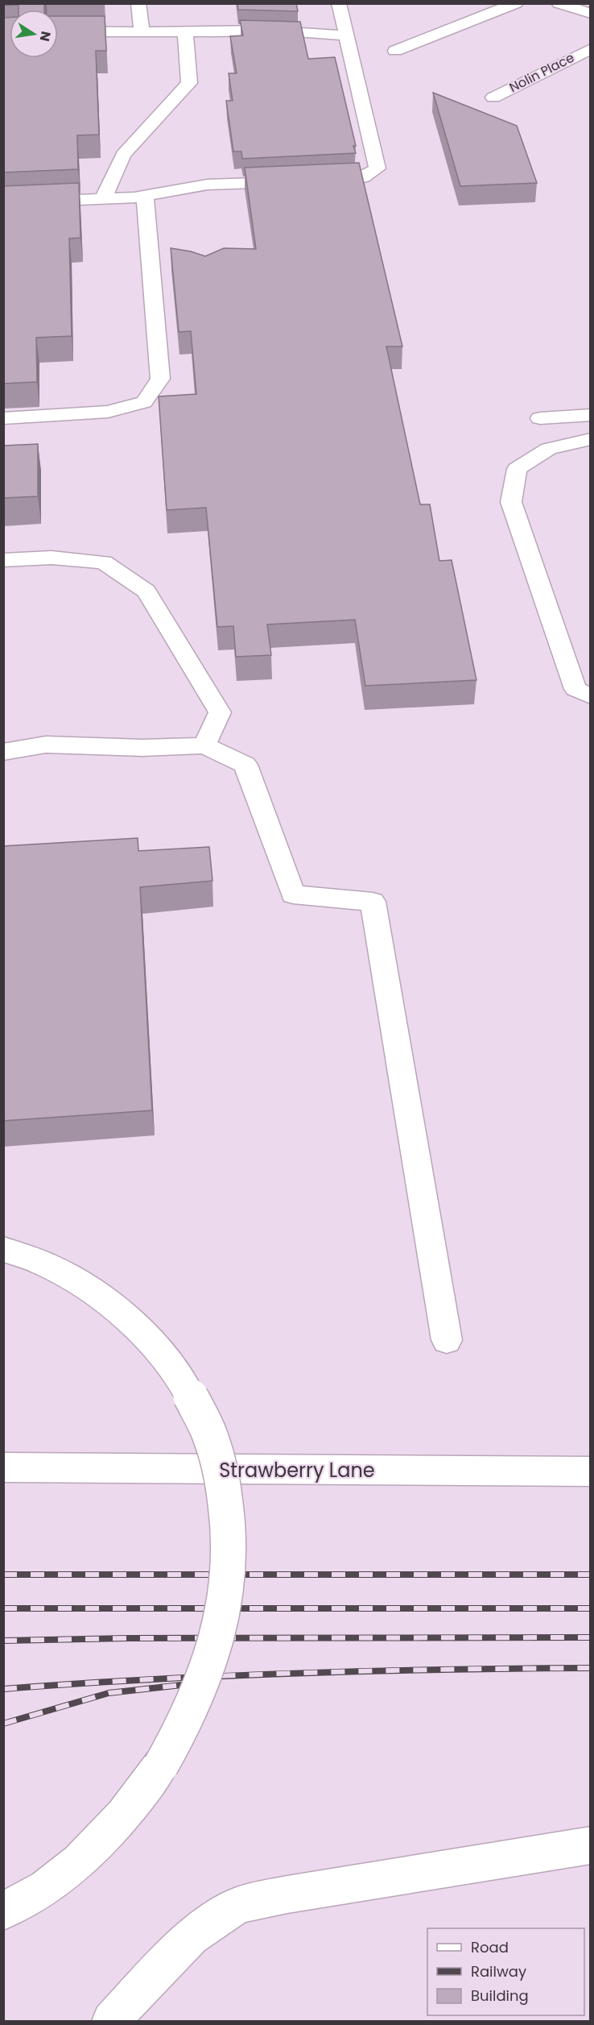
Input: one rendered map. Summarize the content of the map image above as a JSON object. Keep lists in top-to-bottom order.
{
  "streets": {
    "street": ["Nolin Place", "Strawberry Lane"]
  },
  "legend": ["Road", "Railway", "Building"],
  "north": "right"
}
